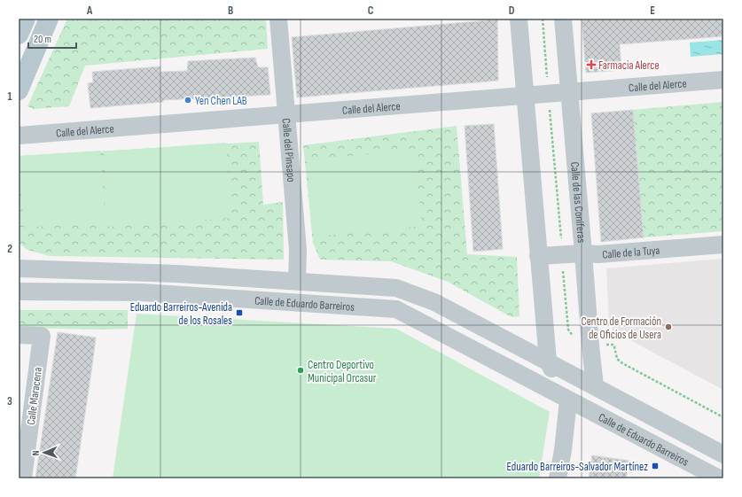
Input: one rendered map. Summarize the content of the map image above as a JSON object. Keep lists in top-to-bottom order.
{
  "streets": {
    "street": [
      "Calle del Alerce",
      "Calle del Pinsapo",
      "Calle de las Coníferas",
      "Calle de la Tuya",
      "Calle de Eduardo Barreiros",
      "Calle Maracena"
    ]
  },
  "crossings": [
    ["Calle del Alerce", "Calle del Pinsapo"],
    ["Calle del Alerce", "Calle de las Coníferas"],
    ["Calle del Pinsapo", "Calle de Eduardo Barreiros"],
    ["Calle de las Coníferas", "Calle de la Tuya"],
    ["Calle de las Coníferas", "Calle de Eduardo Barreiros"]
  ],
  "places": {
    "health": ["Farmacia Alerce"],
    "other": ["Yen Chen LAB", "Centro de Formación de Oficios de Usera", "Centro Deportivo Municipal Orcasur"],
    "transit": ["Eduardo Barreiros-Avenida de los Rosales", "Eduardo Barreiros-Salvador Martínez"]
  },
  "scale_bar": "20 m",
  "north": "left",
  "grid": {
    "columns": [
      "A",
      "B",
      "C",
      "D",
      "E"
    ],
    "rows": ["1", "2", "3"]
  }
}
